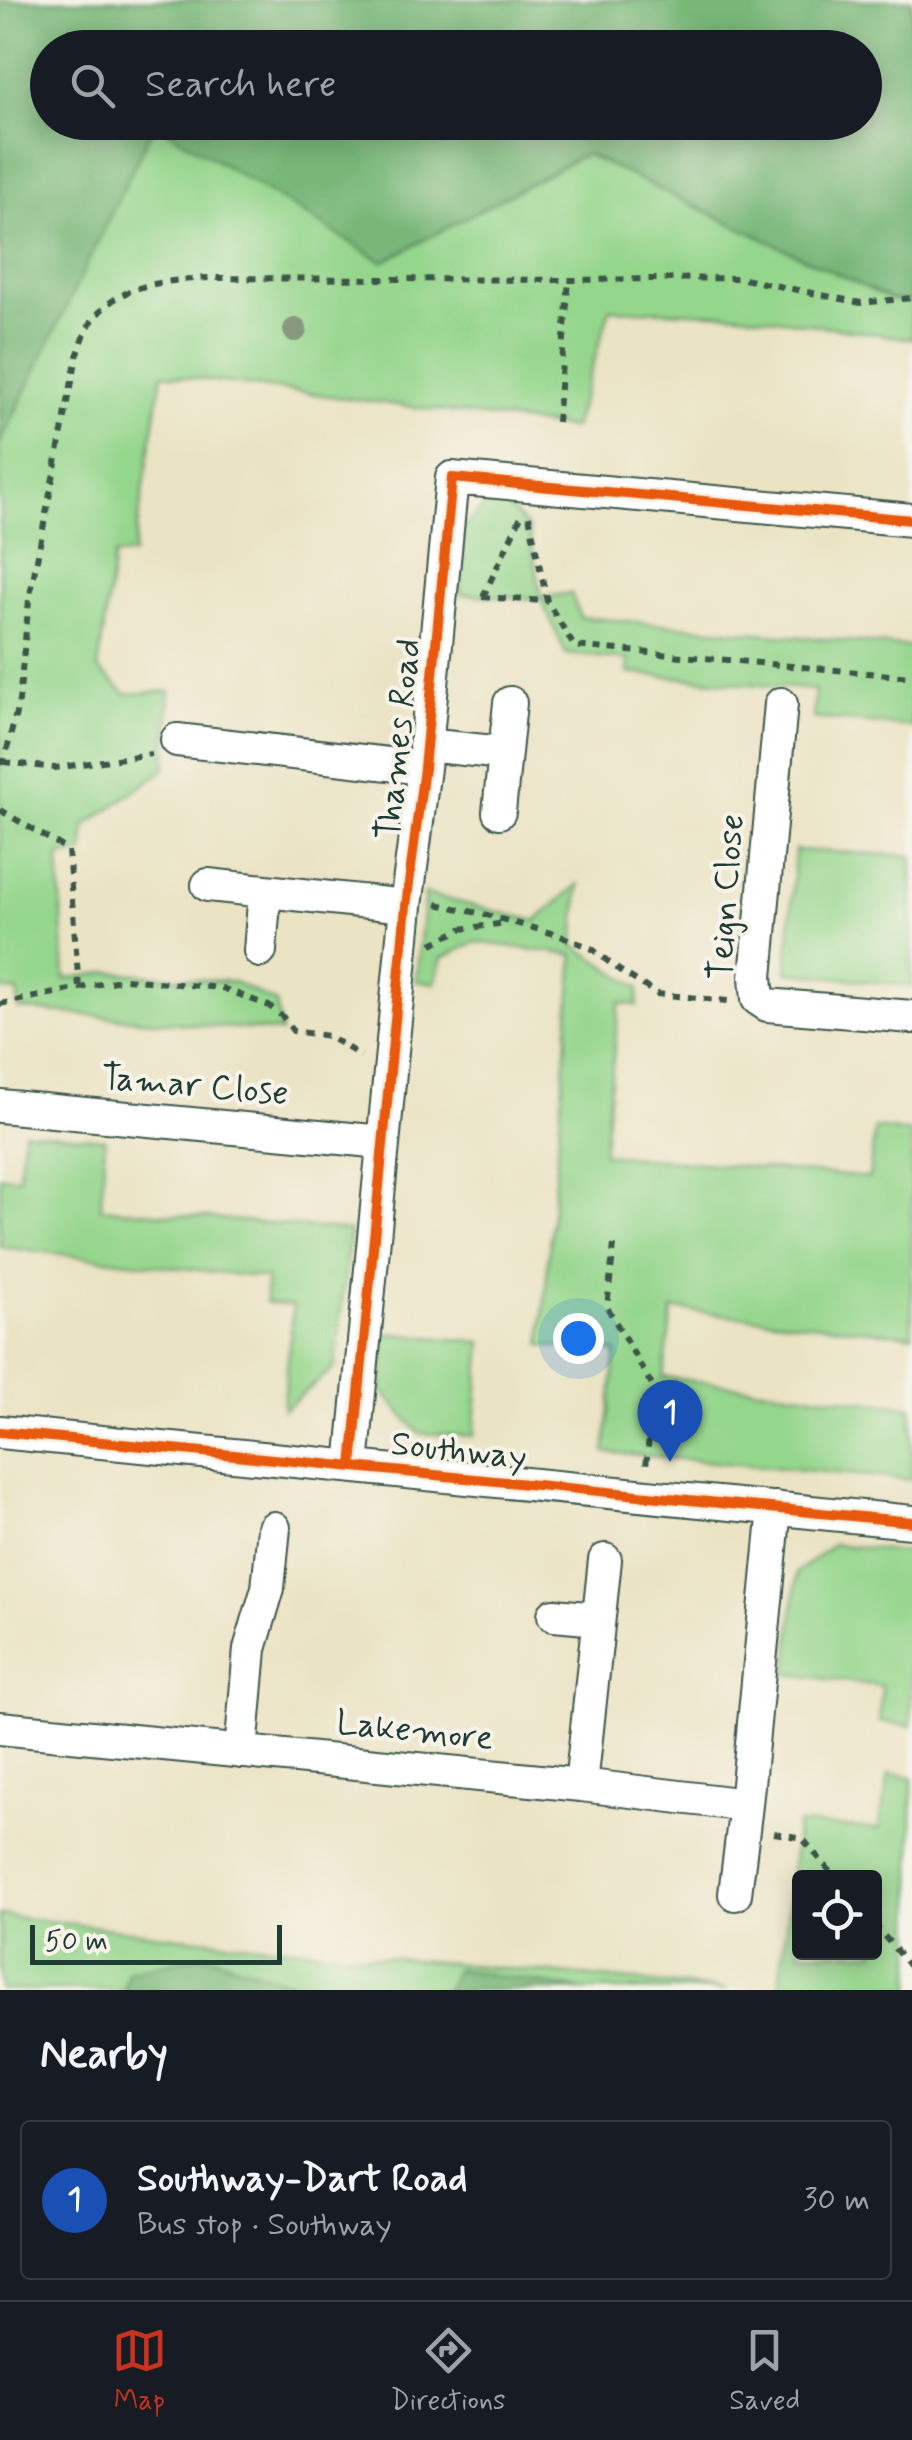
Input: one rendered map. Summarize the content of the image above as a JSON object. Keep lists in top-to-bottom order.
{
  "streets": {
    "street": [
      "Thames Road",
      "Teign Close",
      "Tamar Close",
      "Southway",
      "Lakemore"
    ]
  },
  "crossings": [
    ["Thames Road", "Tamar Close"],
    ["Thames Road", "Southway"]
  ],
  "scale_bar": "50 m",
  "page": {
    "search": "Search here",
    "pins": "1",
    "scale": "50 m",
    "heading": "Nearby",
    "list": [
      {
        "mark": "1",
        "name": "Southway-Dart Road",
        "note": "Bus stop · Southway",
        "value": "30 m"
      }
    ],
    "nav": ["Map", "Directions", "Saved"]
  }
}
